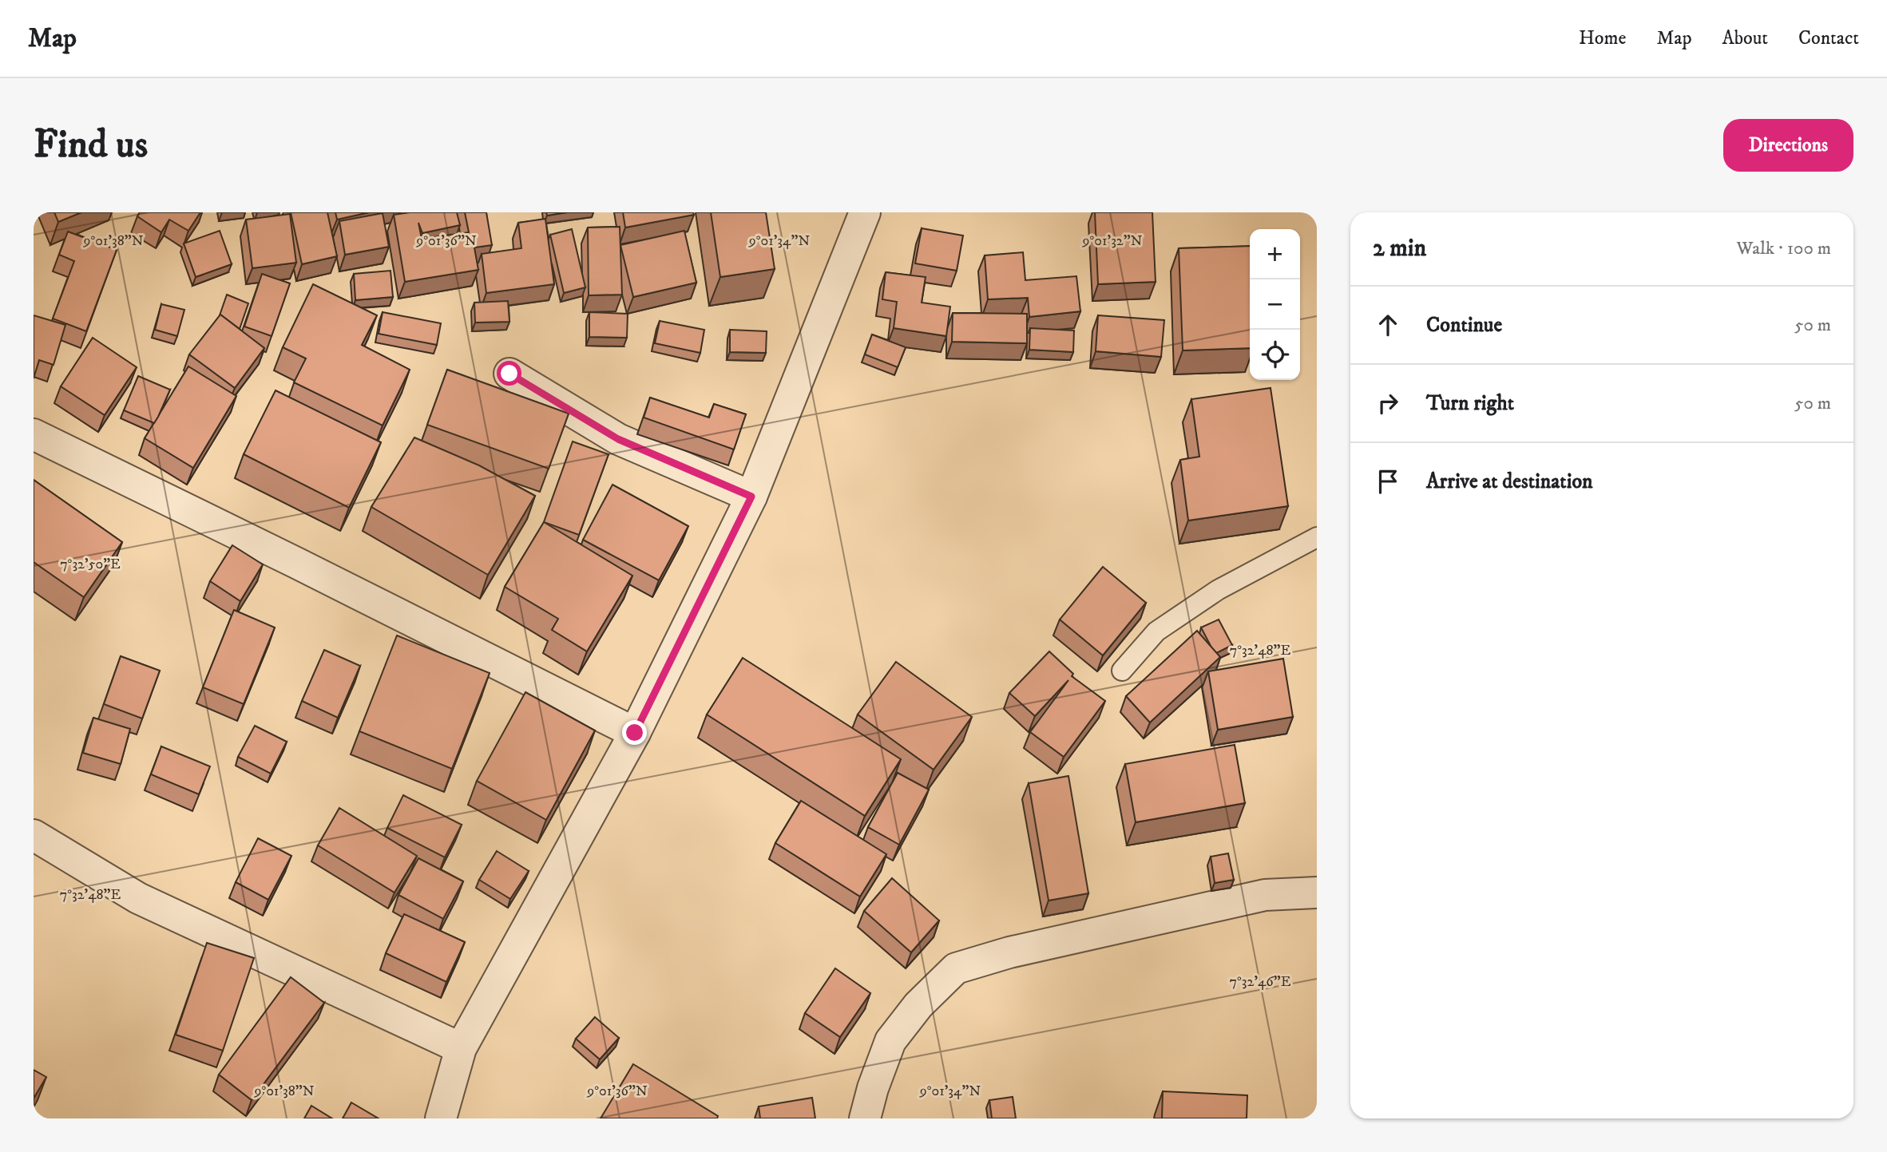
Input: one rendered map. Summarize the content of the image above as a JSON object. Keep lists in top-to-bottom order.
{
  "page": {
    "header": "Map",
    "nav": [
      "Home",
      "Map",
      "About",
      "Contact"
    ],
    "buttons": "Directions",
    "title": "Find us",
    "heading": ["2 min", "Walk · 100 m"],
    "map_buttons": ["+", "−"],
    "list": [
      ["Continue", "50 m"],
      ["Turn right", "50 m"],
      "Arrive at destination"
    ]
  },
  "coordinates": [
    "9°01'38\"N",
    "9°01'36\"N",
    "9°01'34\"N",
    "9°01'32\"N",
    "7°32'50\"E",
    "7°32'48\"E",
    "7°32'46\"E"
  ]
}
